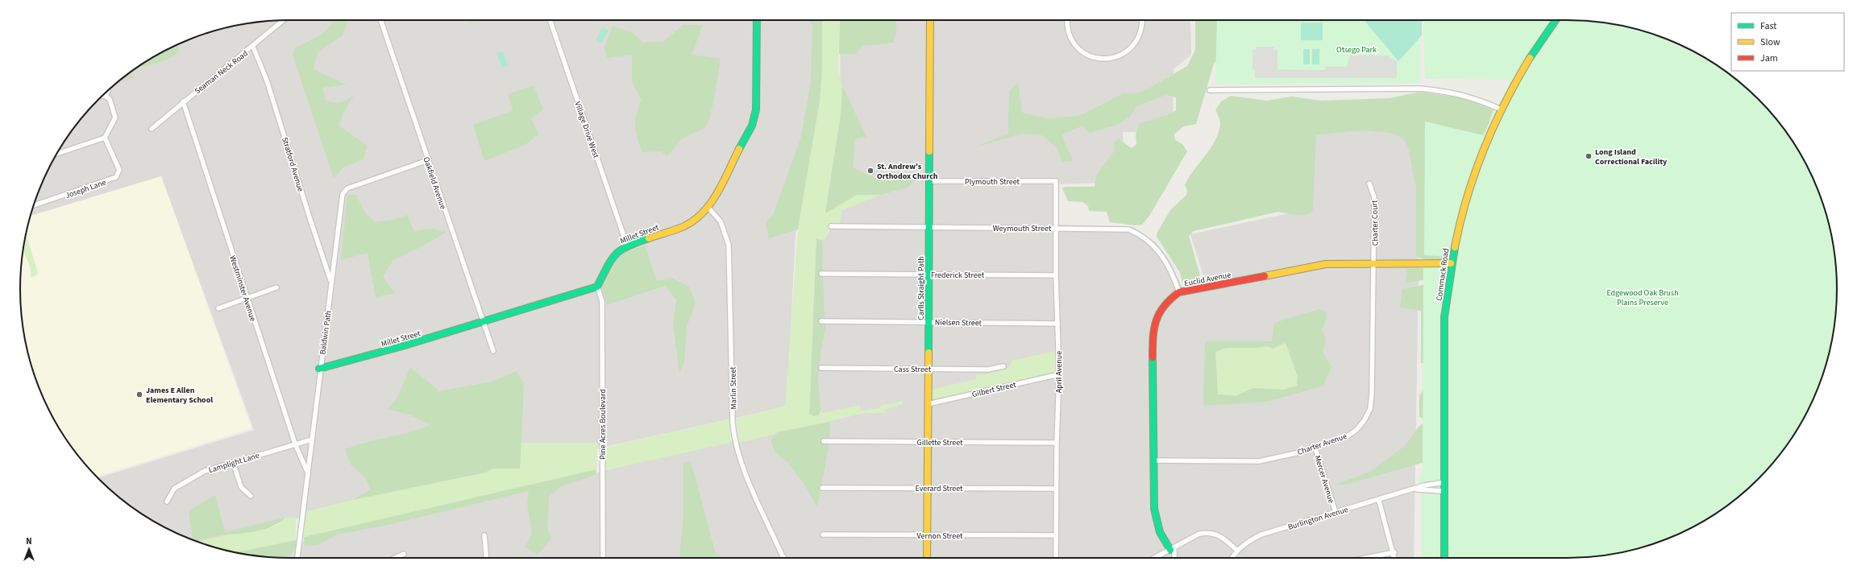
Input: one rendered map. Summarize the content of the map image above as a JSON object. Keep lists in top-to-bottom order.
{
  "streets": {
    "street": [
      "Seaman Neck Road",
      "Village Drive West",
      "Stratford Avenue",
      "Plymouth Street",
      "Oakfield Avenue",
      "Joseph Lane",
      "Charter Court",
      "Weymouth Street",
      "Millet Street",
      "Frederick Street",
      "Commack Road",
      "Euclid Avenue",
      "Westminster Avenue",
      "Carlls Straight Path",
      "Nielsen Street",
      "Baldwin Path",
      "Cass Street",
      "April Avenue",
      "Marlin Street",
      "Gilbert Street",
      "Pine Acres Boulevard",
      "Gillette Street",
      "Charter Avenue",
      "Lamplight Lane",
      "Mercer Avenue",
      "Everard Street",
      "Burlington Avenue",
      "Vernon Street"
    ]
  },
  "crossings": [
    ["Seaman Neck Road", "Stratford Avenue"],
    ["Seaman Neck Road", "Westminster Avenue"],
    ["Village Drive West", "Millet Street"],
    ["Stratford Avenue", "Baldwin Path"],
    ["Plymouth Street", "Carlls Straight Path"],
    ["Plymouth Street", "April Avenue"],
    ["Oakfield Avenue", "Millet Street"],
    ["Oakfield Avenue", "Baldwin Path"],
    ["Charter Court", "Euclid Avenue"],
    ["Charter Court", "Charter Avenue"],
    ["Weymouth Street", "Euclid Avenue"],
    ["Weymouth Street", "Carlls Straight Path"],
    ["Weymouth Street", "April Avenue"],
    ["Millet Street", "Baldwin Path"],
    ["Millet Street", "Marlin Street"],
    ["Millet Street", "Pine Acres Boulevard"],
    ["Frederick Street", "Carlls Straight Path"],
    ["Frederick Street", "April Avenue"],
    ["Commack Road", "Euclid Avenue"],
    ["Commack Road", "Burlington Avenue"],
    ["Euclid Avenue", "Charter Avenue"],
    ["Westminster Avenue", "Baldwin Path"],
    ["Westminster Avenue", "Lamplight Lane"],
    ["Carlls Straight Path", "Nielsen Street"],
    ["Carlls Straight Path", "Cass Street"],
    ["Carlls Straight Path", "Gilbert Street"],
    ["Carlls Straight Path", "Gillette Street"],
    ["Carlls Straight Path", "Everard Street"],
    ["Carlls Straight Path", "Vernon Street"],
    ["Nielsen Street", "April Avenue"],
    ["Baldwin Path", "Lamplight Lane"],
    ["April Avenue", "Gilbert Street"],
    ["April Avenue", "Gillette Street"],
    ["April Avenue", "Everard Street"],
    ["April Avenue", "Vernon Street"],
    ["Charter Avenue", "Mercer Avenue"],
    ["Mercer Avenue", "Burlington Avenue"]
  ],
  "parks": ["Otsego Park", "Edgewood Oak Brush Plains Preserve"],
  "places": ["Long Island Correctional Facility", "St. Andrew's Orthodox Church", "James E Allen Elementary School"],
  "legend": ["Fast", "Slow", "Jam"],
  "north": "top"
}
